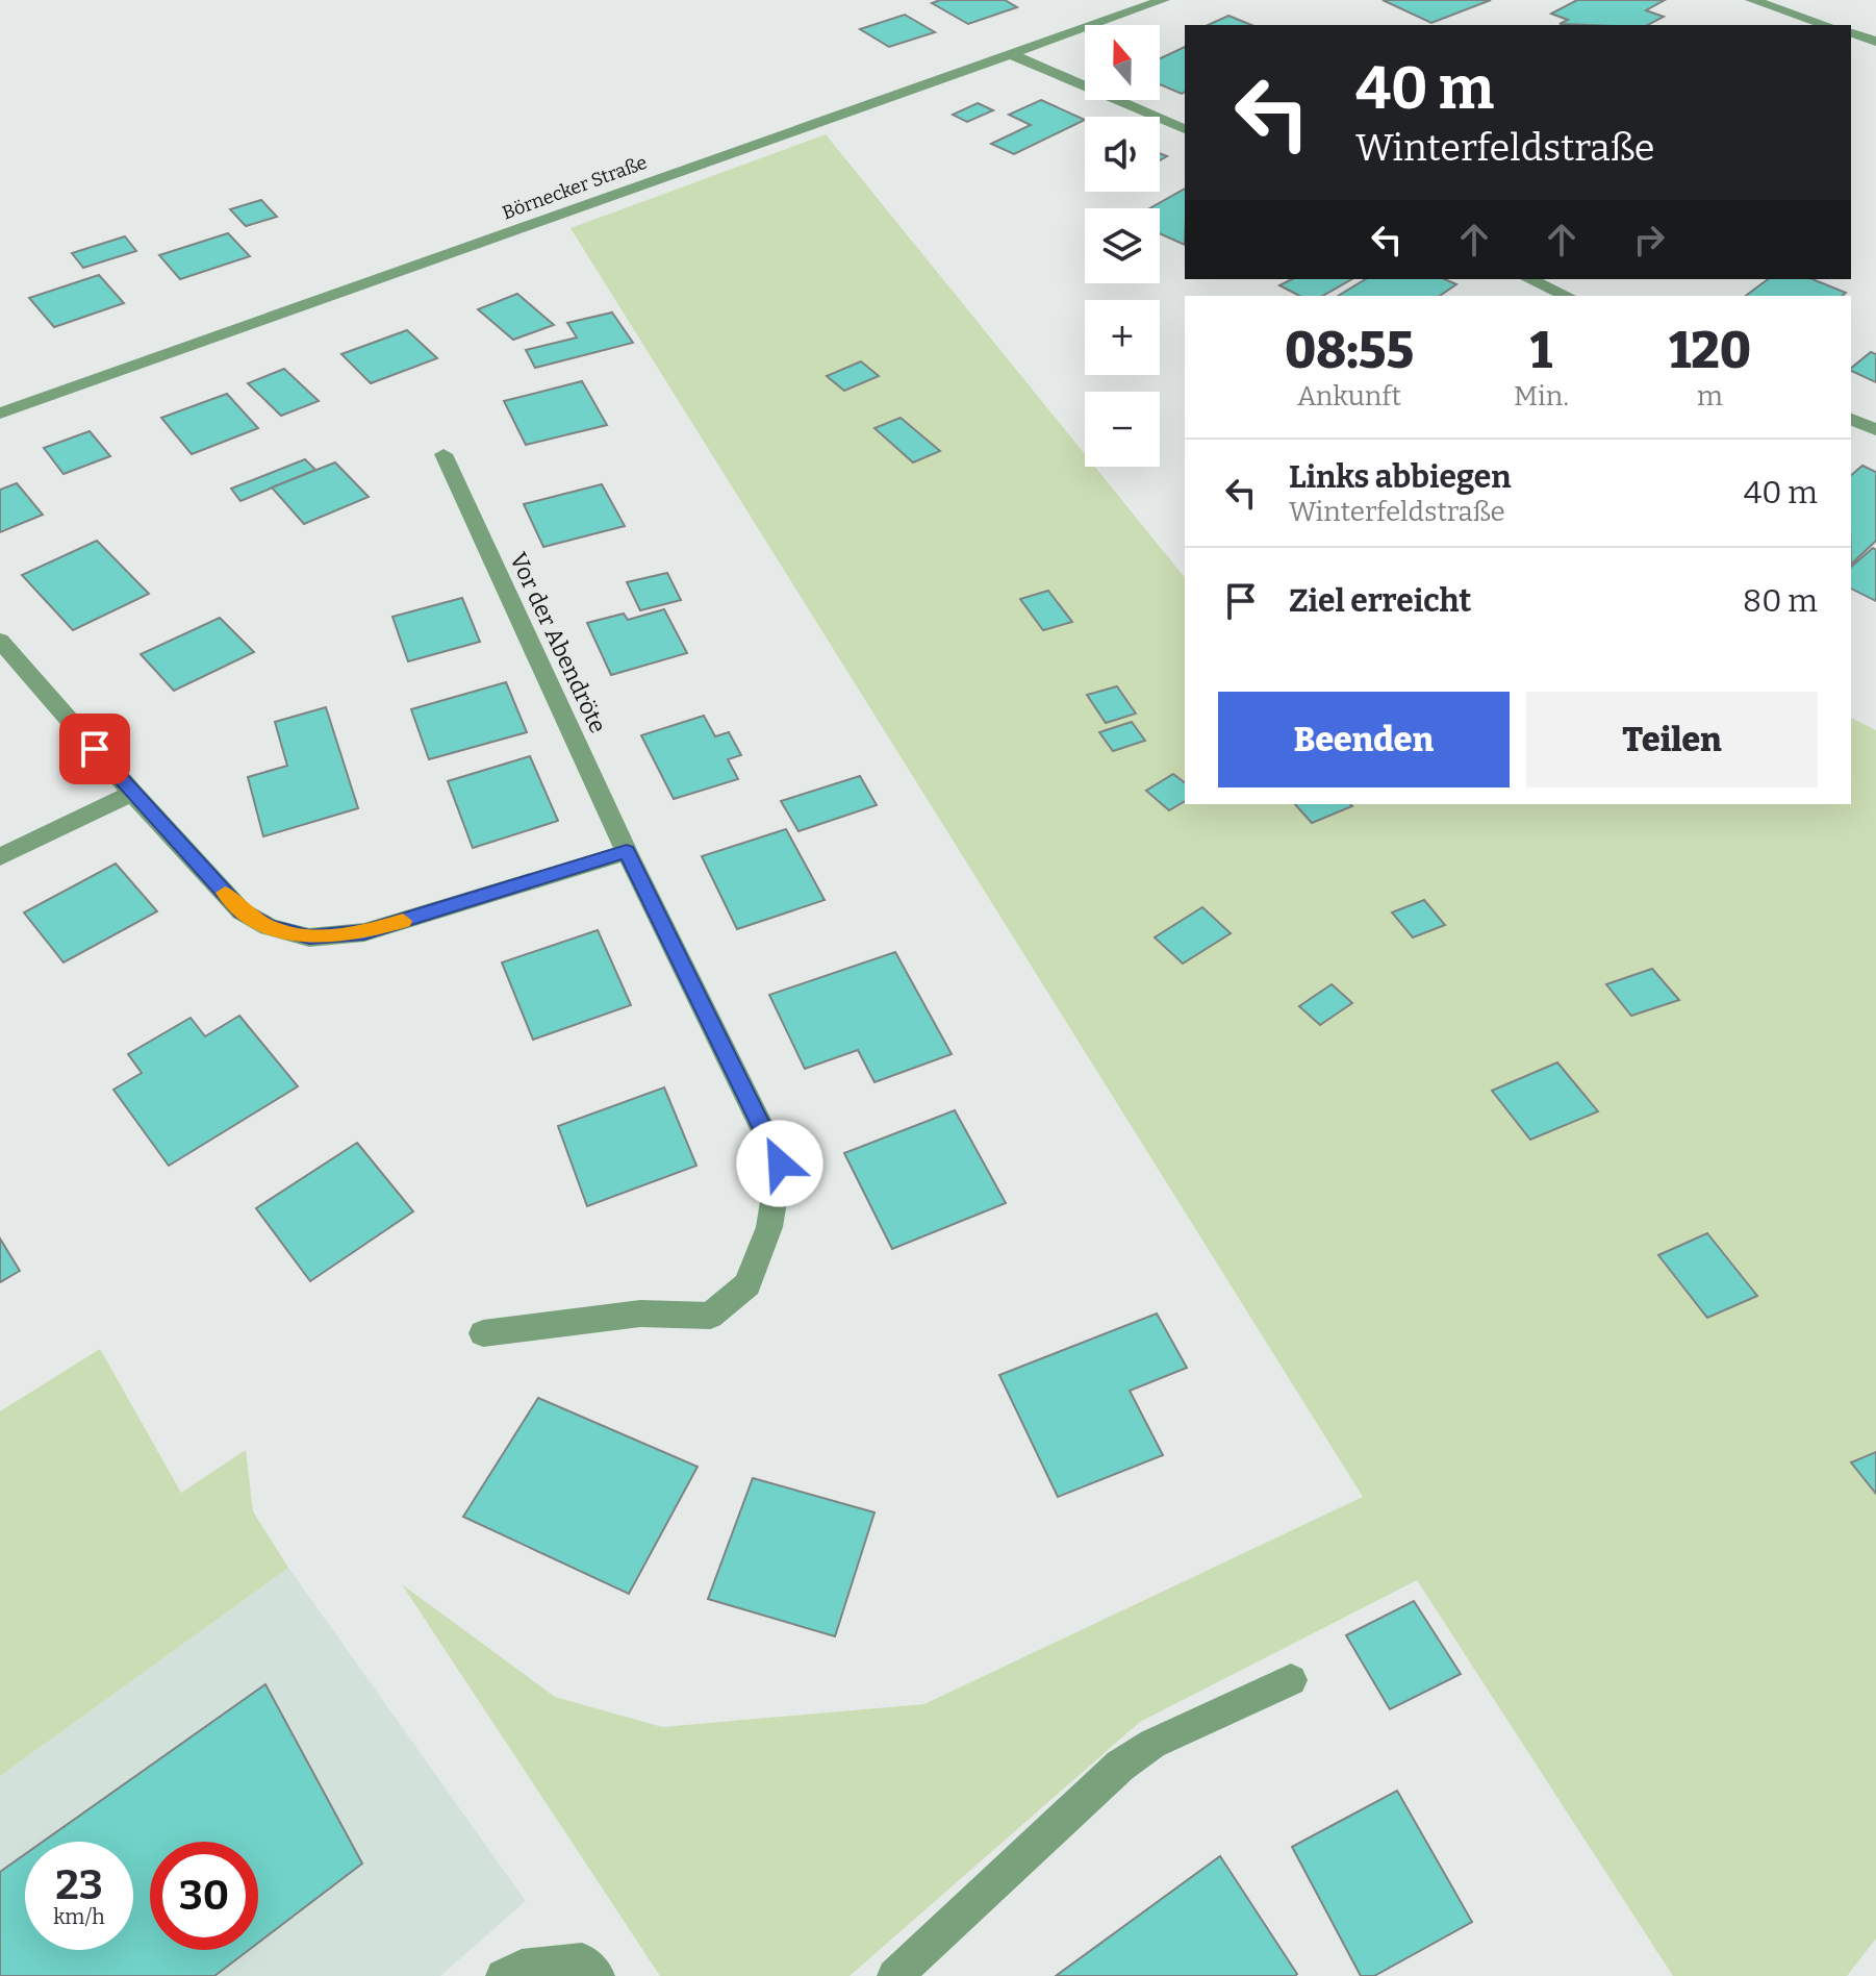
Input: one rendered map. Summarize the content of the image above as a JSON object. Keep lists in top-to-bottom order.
{
  "streets": {
    "street": ["Börnecker Straße", "Vor der Abendröte"]
  },
  "north": "top",
  "page": {
    "map_buttons": ["+", "−"],
    "turn": ["40 m", "Winterfeldstraße"],
    "eta": [
      "08:55",
      "Ankunft",
      "1",
      "Min.",
      "120",
      "m"
    ],
    "list": [
      {
        "name": "Links abbiegen",
        "note": "Winterfeldstraße",
        "value": "40 m"
      },
      {
        "name": "Ziel erreicht",
        "value": "80 m"
      }
    ],
    "buttons": ["Beenden", "Teilen"],
    "speed": "23 km/h",
    "limit": "30"
  }
}
